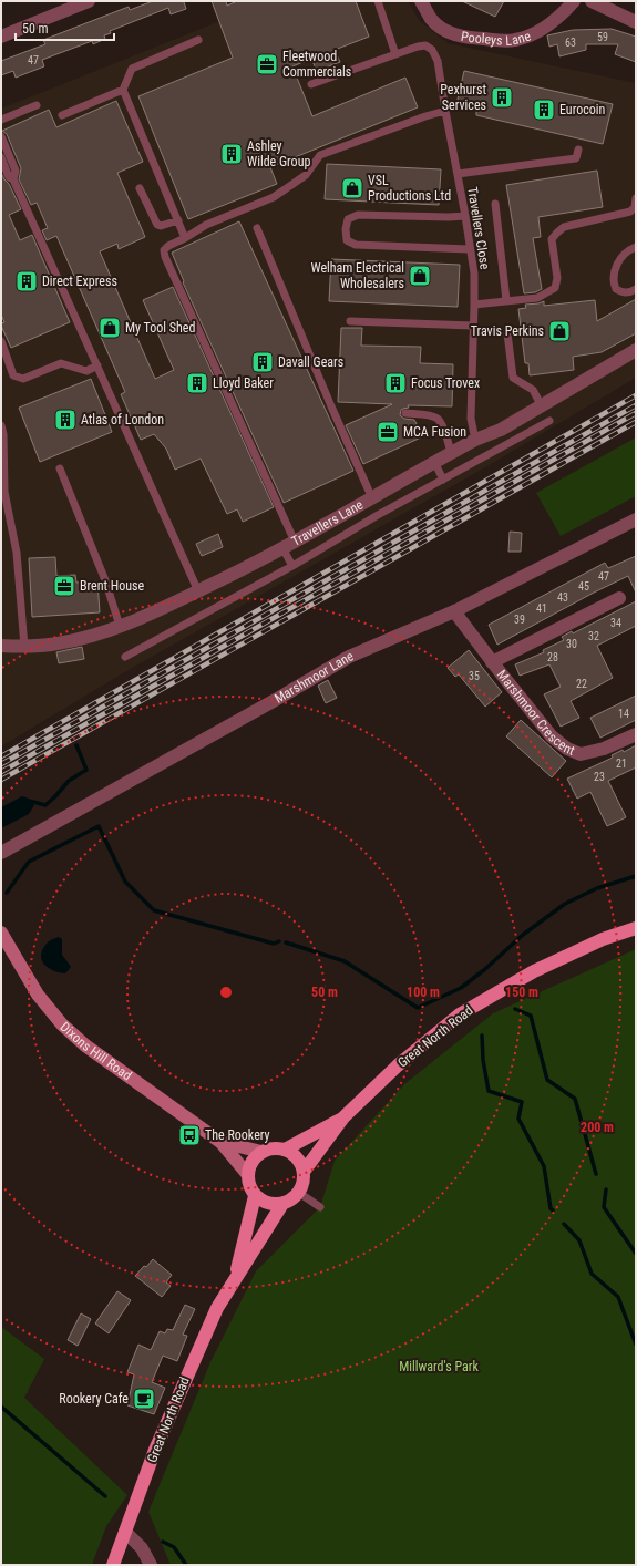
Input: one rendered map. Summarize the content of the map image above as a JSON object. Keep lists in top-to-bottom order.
{
  "streets": {
    "main road": ["Great North Road"],
    "street": [
      "Pooleys Lane",
      "Travellers Lane",
      "Marshmoor Lane",
      "Marshmoor Crescent",
      "Dixons Hill Road"
    ],
    "lane": ["Travellers Close"]
  },
  "crossings": [
    ["Travellers Close", "Travellers Lane"],
    ["Marshmoor Lane", "Marshmoor Crescent"],
    ["Great North Road", "Dixons Hill Road"]
  ],
  "parks": ["Millward's Park"],
  "places": {
    "office": ["Fleetwood Commercials", "MCA Fusion", "Brent House"],
    "building": [
      "Pexhurst Services",
      "Eurocoin",
      "Ashley Wilde Group",
      "Direct Express",
      "Davall Gears",
      "Lloyd Baker",
      "Focus Trovex",
      "Atlas of London"
    ],
    "shop": [
      "VSL Productions Ltd",
      "Welham Electrical Wholesalers",
      "My Tool Shed",
      "Travis Perkins"
    ],
    "bus stop": ["The Rookery"],
    "cafe": ["Rookery Cafe"]
  },
  "house_numbers": [
    "59",
    "63",
    "47",
    "47",
    "45",
    "43",
    "41",
    "39",
    "34",
    "32",
    "30",
    "28",
    "35",
    "22",
    "14",
    "21",
    "23"
  ],
  "scale_bar": "50 m",
  "rings": [
    "50 m",
    "100 m",
    "150 m",
    "200 m"
  ]
}
